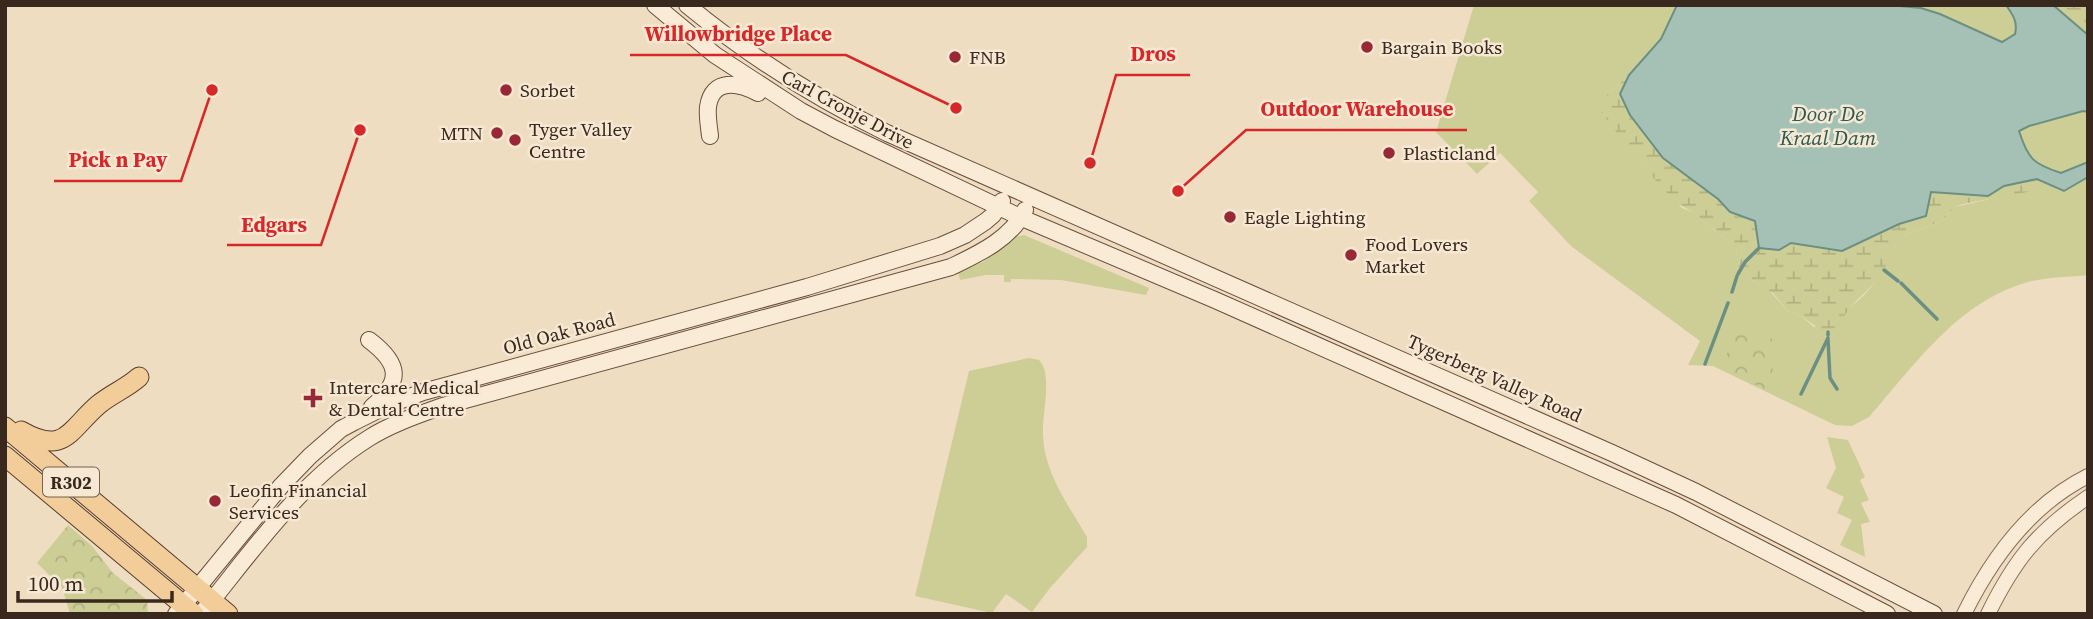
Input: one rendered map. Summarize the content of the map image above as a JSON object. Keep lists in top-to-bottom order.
{
  "streets": {
    "main road": [
      "Carl Cronje Drive",
      "Old Oak Road",
      "Tygerberg Valley Road",
      "R302"
    ]
  },
  "crossings": [
    ["Carl Cronje Drive", "Old Oak Road"],
    ["Carl Cronje Drive", "Tygerberg Valley Road"],
    ["Old Oak Road", "Tygerberg Valley Road"],
    ["Old Oak Road", "R302"]
  ],
  "water": ["Door De Kraal Dam"],
  "places": {
    "other": [
      "Bargain Books",
      "FNB",
      "Pick n Pay",
      "Sorbet",
      "Willowbridge Place",
      "Edgars",
      "MTN",
      "Tyger Valley Centre",
      "Plasticland",
      "Dros",
      "Outdoor Warehouse",
      "Eagle Lighting",
      "Food Lovers Market",
      "Leofin Financial Services"
    ],
    "health": ["Intercare Medical & Dental Centre"]
  },
  "scale_bar": "100 m"
}
